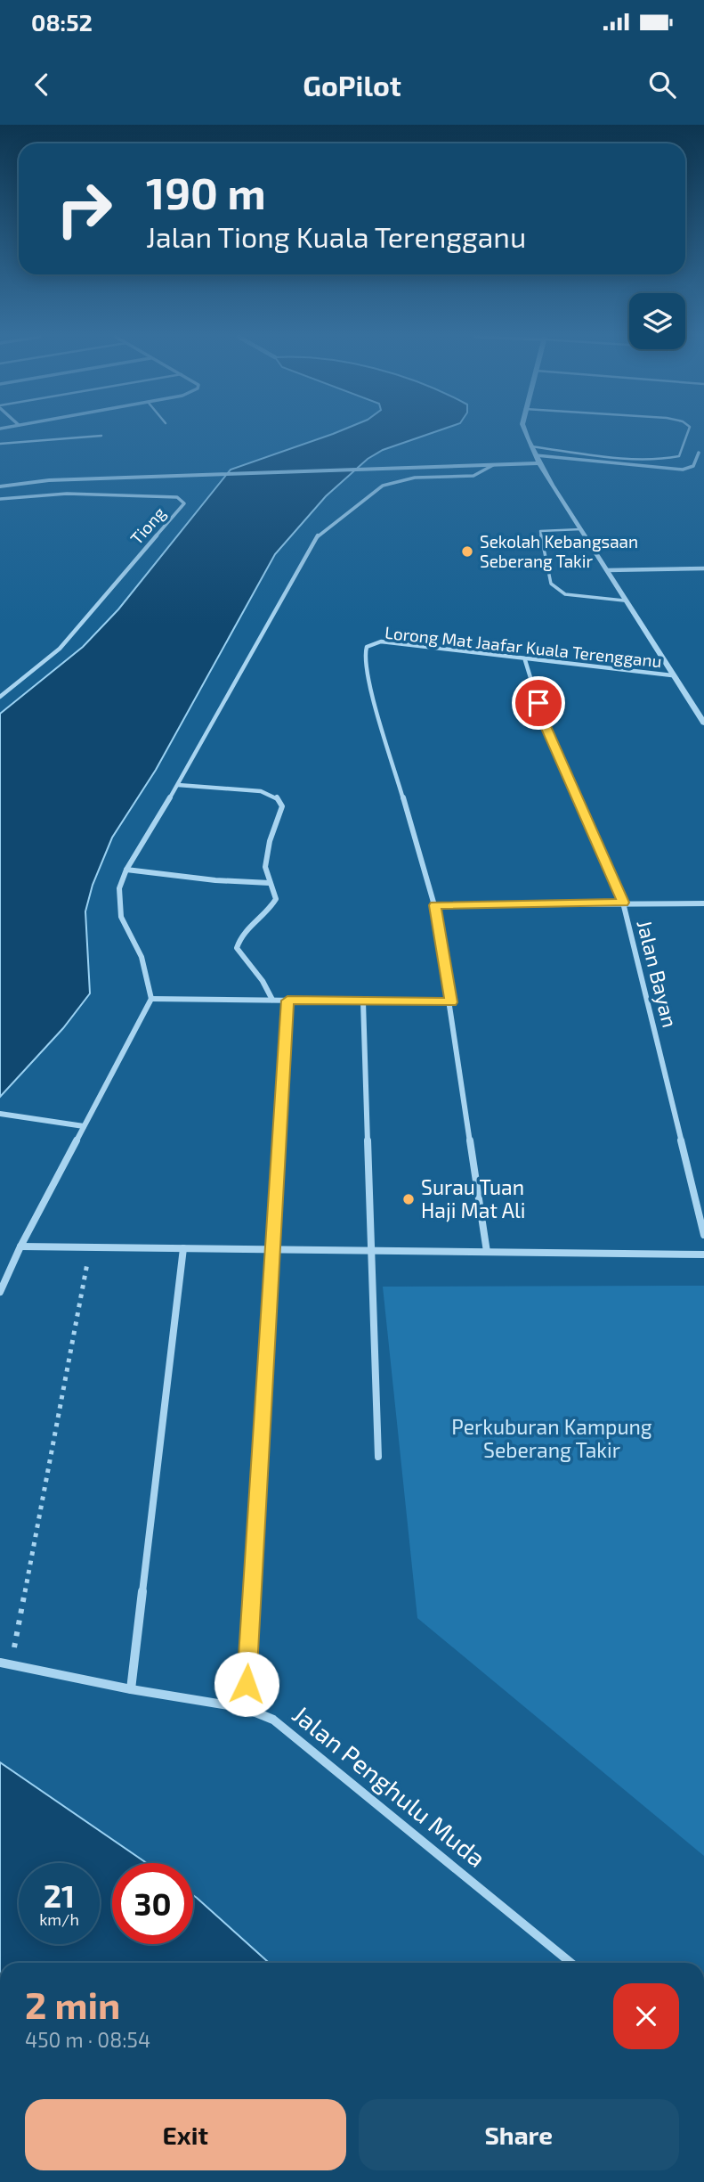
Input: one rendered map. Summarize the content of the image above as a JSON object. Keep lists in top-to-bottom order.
{
  "streets": {
    "street": [
      "Tiong",
      "Lorong Mat Jaafar Kuala Terengganu",
      "Jalan Bayan",
      "Jalan Penghulu Muda"
    ]
  },
  "crossings": [
    ["Lorong Mat Jaafar Kuala Terengganu", "Jalan Bayan"]
  ],
  "parks": ["Perkuburan Kampung Seberang Takir"],
  "places": ["Sekolah Kebangsaan Seberang Takir", "Surau Tuan Haji Mat Ali"],
  "page": {
    "status": "08:52",
    "header": "GoPilot",
    "turn": ["190 m", "Jalan Tiong Kuala Terengganu"],
    "speed": "21 km/h",
    "limit": "30",
    "heading": ["2 min", "450 m · 08:54"],
    "buttons": ["Exit", "Share"]
  }
}
